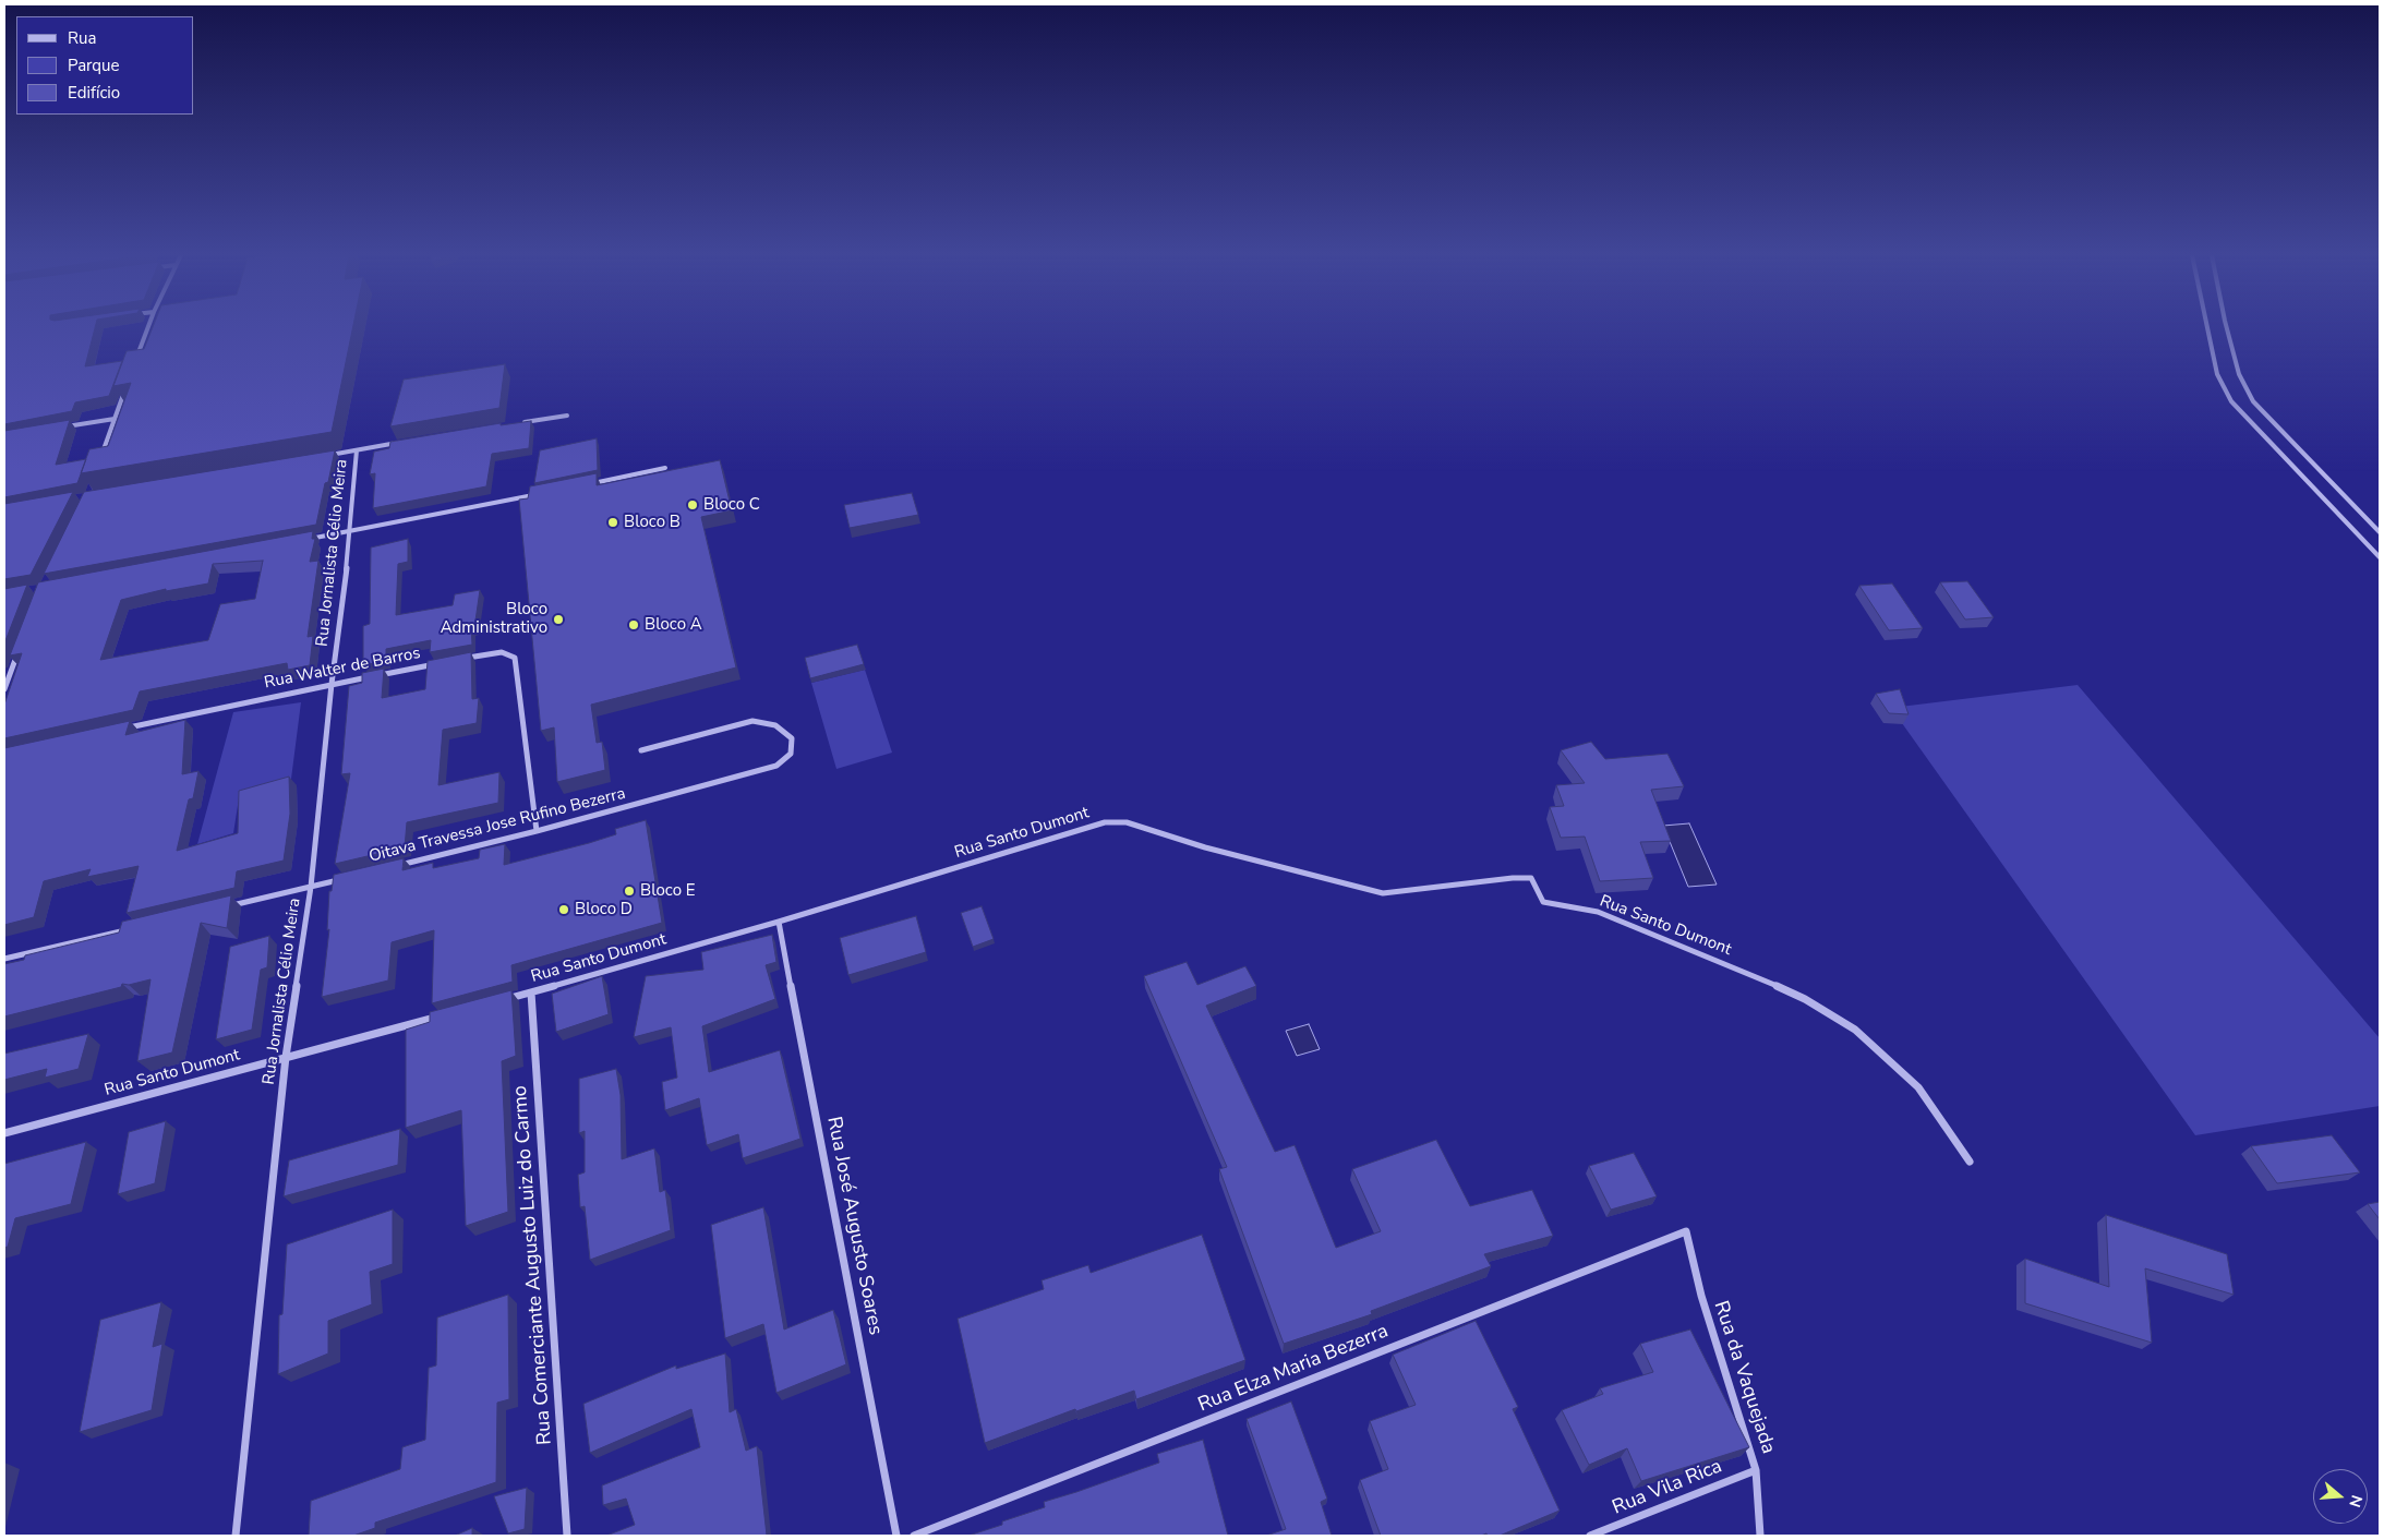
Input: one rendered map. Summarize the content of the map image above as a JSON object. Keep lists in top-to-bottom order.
{
  "streets": {
    "street": [
      "Rua Jornalista Célio Meira",
      "Rua Walter de Barros",
      "Oitava Travessa Jose Rufino Bezerra",
      "Rua Santo Dumont",
      "Rua José Augusto Soares",
      "Rua Comerciante Augusto Luiz do Carmo",
      "Rua Elza Maria Bezerra",
      "Rua da Vaquejada",
      "Rua Vila Rica"
    ]
  },
  "crossings": [
    ["Rua Jornalista Célio Meira", "Rua Walter de Barros"],
    ["Rua Jornalista Célio Meira", "Rua Santo Dumont"],
    ["Rua Santo Dumont", "Rua José Augusto Soares"],
    ["Rua Santo Dumont", "Rua Comerciante Augusto Luiz do Carmo"],
    ["Rua Elza Maria Bezerra", "Rua da Vaquejada"],
    ["Rua da Vaquejada", "Rua Vila Rica"]
  ],
  "places": [
    "Bloco C",
    "Bloco B",
    "Bloco Administrativo",
    "Bloco A",
    "Bloco E",
    "Bloco D"
  ],
  "legend": ["Rua", "Parque", "Edifício"],
  "north": "right"
}
